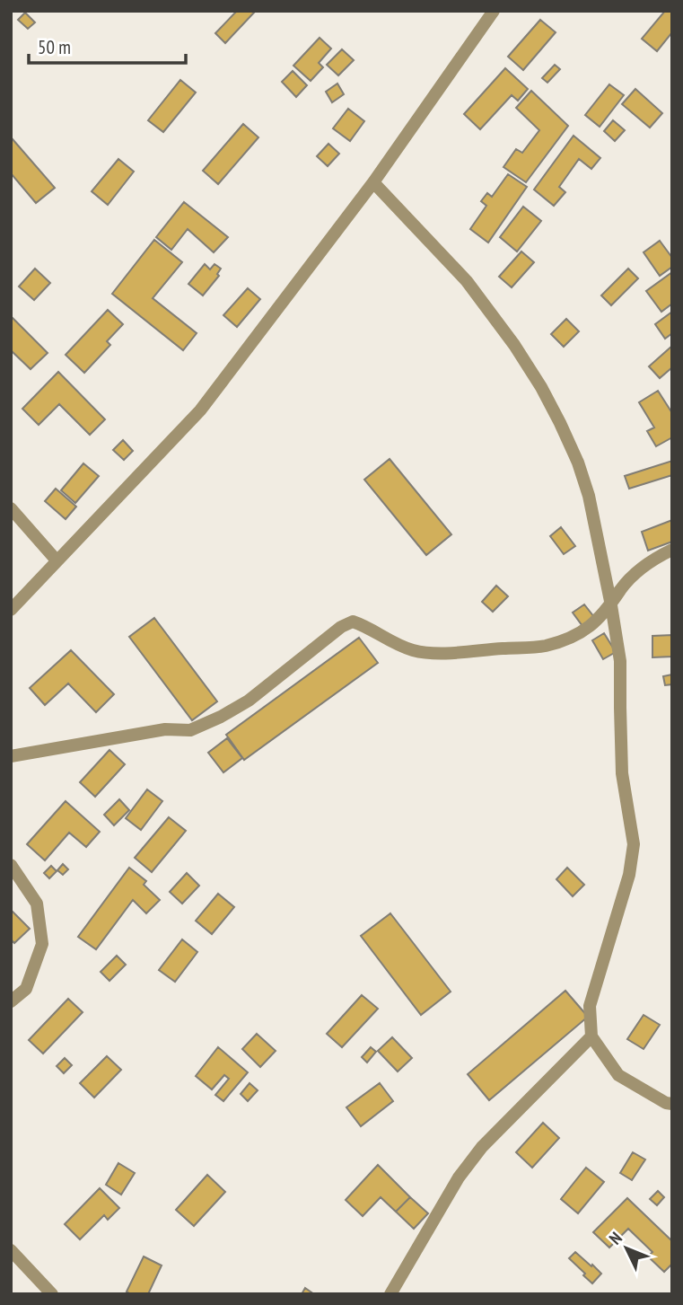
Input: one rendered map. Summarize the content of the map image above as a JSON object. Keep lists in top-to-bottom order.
{
  "scale_bar": "50 m",
  "north": "top left"
}
